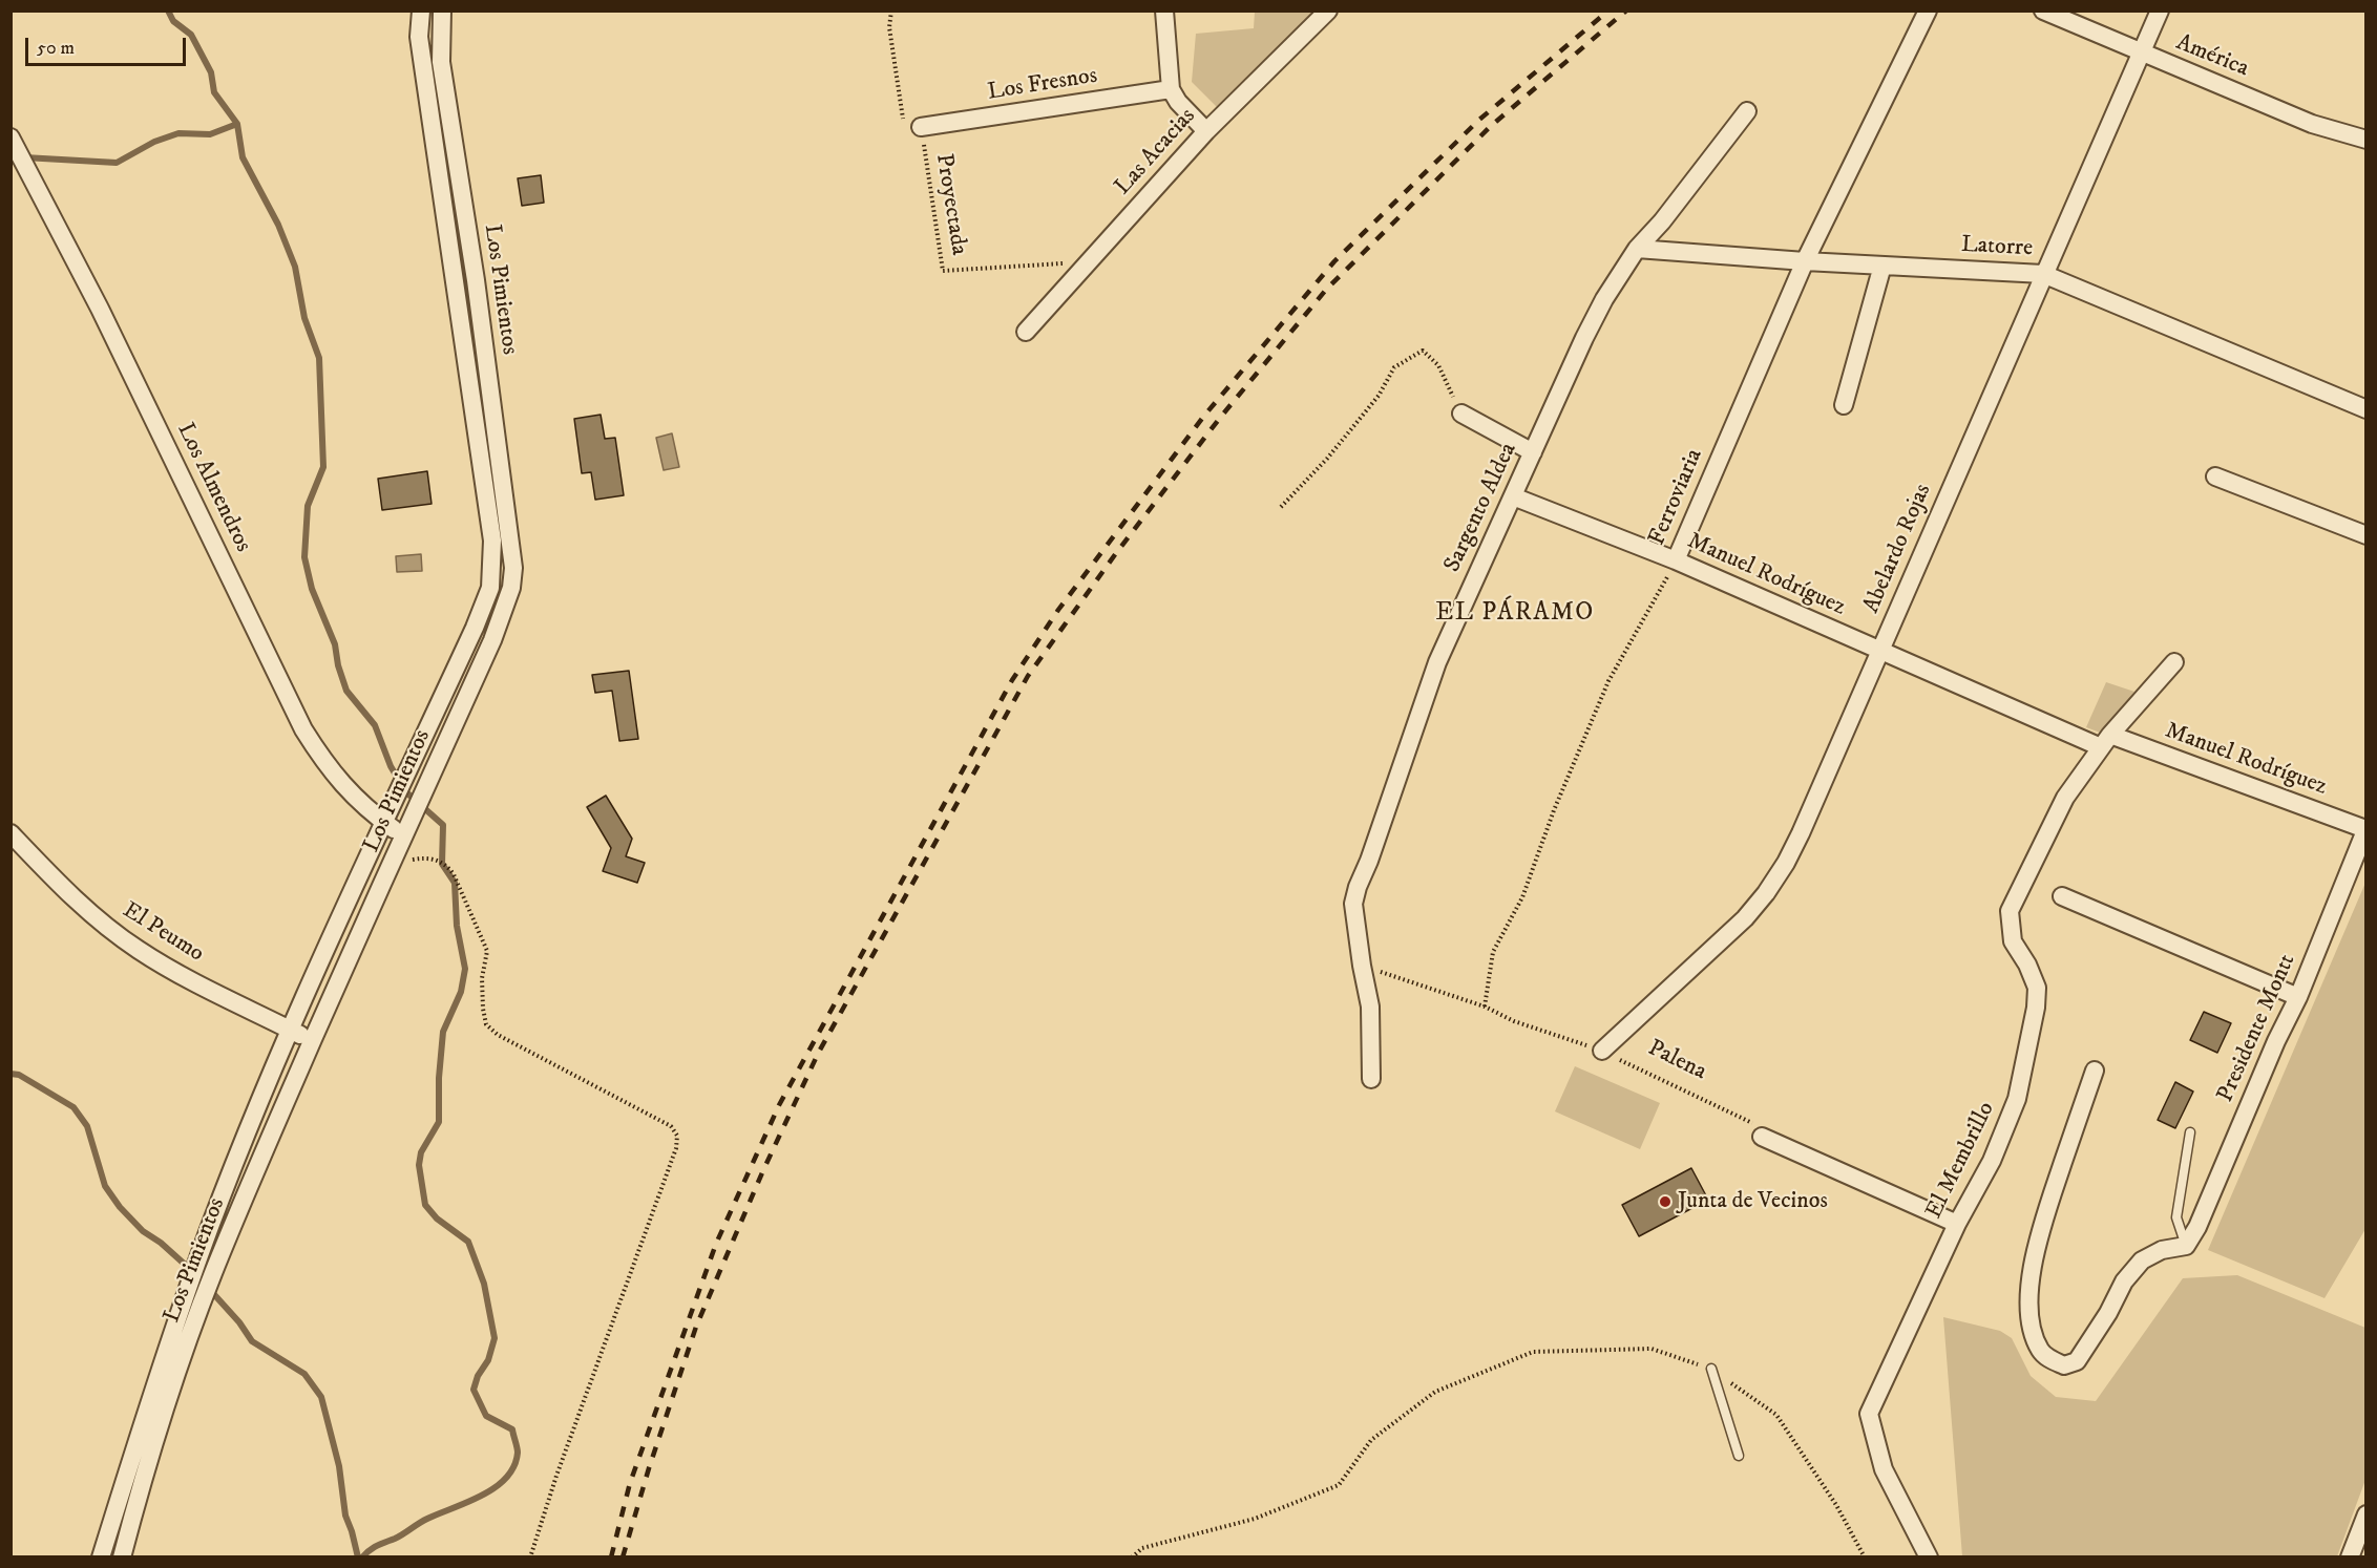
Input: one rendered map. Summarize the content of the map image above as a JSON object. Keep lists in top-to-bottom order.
{
  "streets": {
    "street": [
      "América",
      "Los Fresnos",
      "Las Acacias",
      "Latorre",
      "Los Pimientos",
      "Los Almendros",
      "Ferroviaria",
      "Sargento Aldea",
      "Abelardo Rojas",
      "Manuel Rodríguez",
      "El Peumo",
      "Presidente Montt",
      "El Membrillo"
    ],
    "path": ["Proyectada", "Palena"]
  },
  "crossings": [
    ["América", "Abelardo Rojas"],
    ["Los Fresnos", "Proyectada"],
    ["Las Acacias", "Proyectada"],
    ["Latorre", "Ferroviaria"],
    ["Latorre", "Sargento Aldea"],
    ["Latorre", "Abelardo Rojas"],
    ["Los Pimientos", "Los Almendros"],
    ["Los Pimientos", "El Peumo"],
    ["Ferroviaria", "Manuel Rodríguez"],
    ["Ferroviaria", "Palena"],
    ["Sargento Aldea", "Manuel Rodríguez"],
    ["Sargento Aldea", "Palena"],
    ["Abelardo Rojas", "Manuel Rodríguez"],
    ["Abelardo Rojas", "Palena"],
    ["Manuel Rodríguez", "Presidente Montt"],
    ["Manuel Rodríguez", "El Membrillo"]
  ],
  "districts": ["EL PÁRAMO"],
  "places": ["Junta de Vecinos"],
  "scale_bar": "50 m"
}
